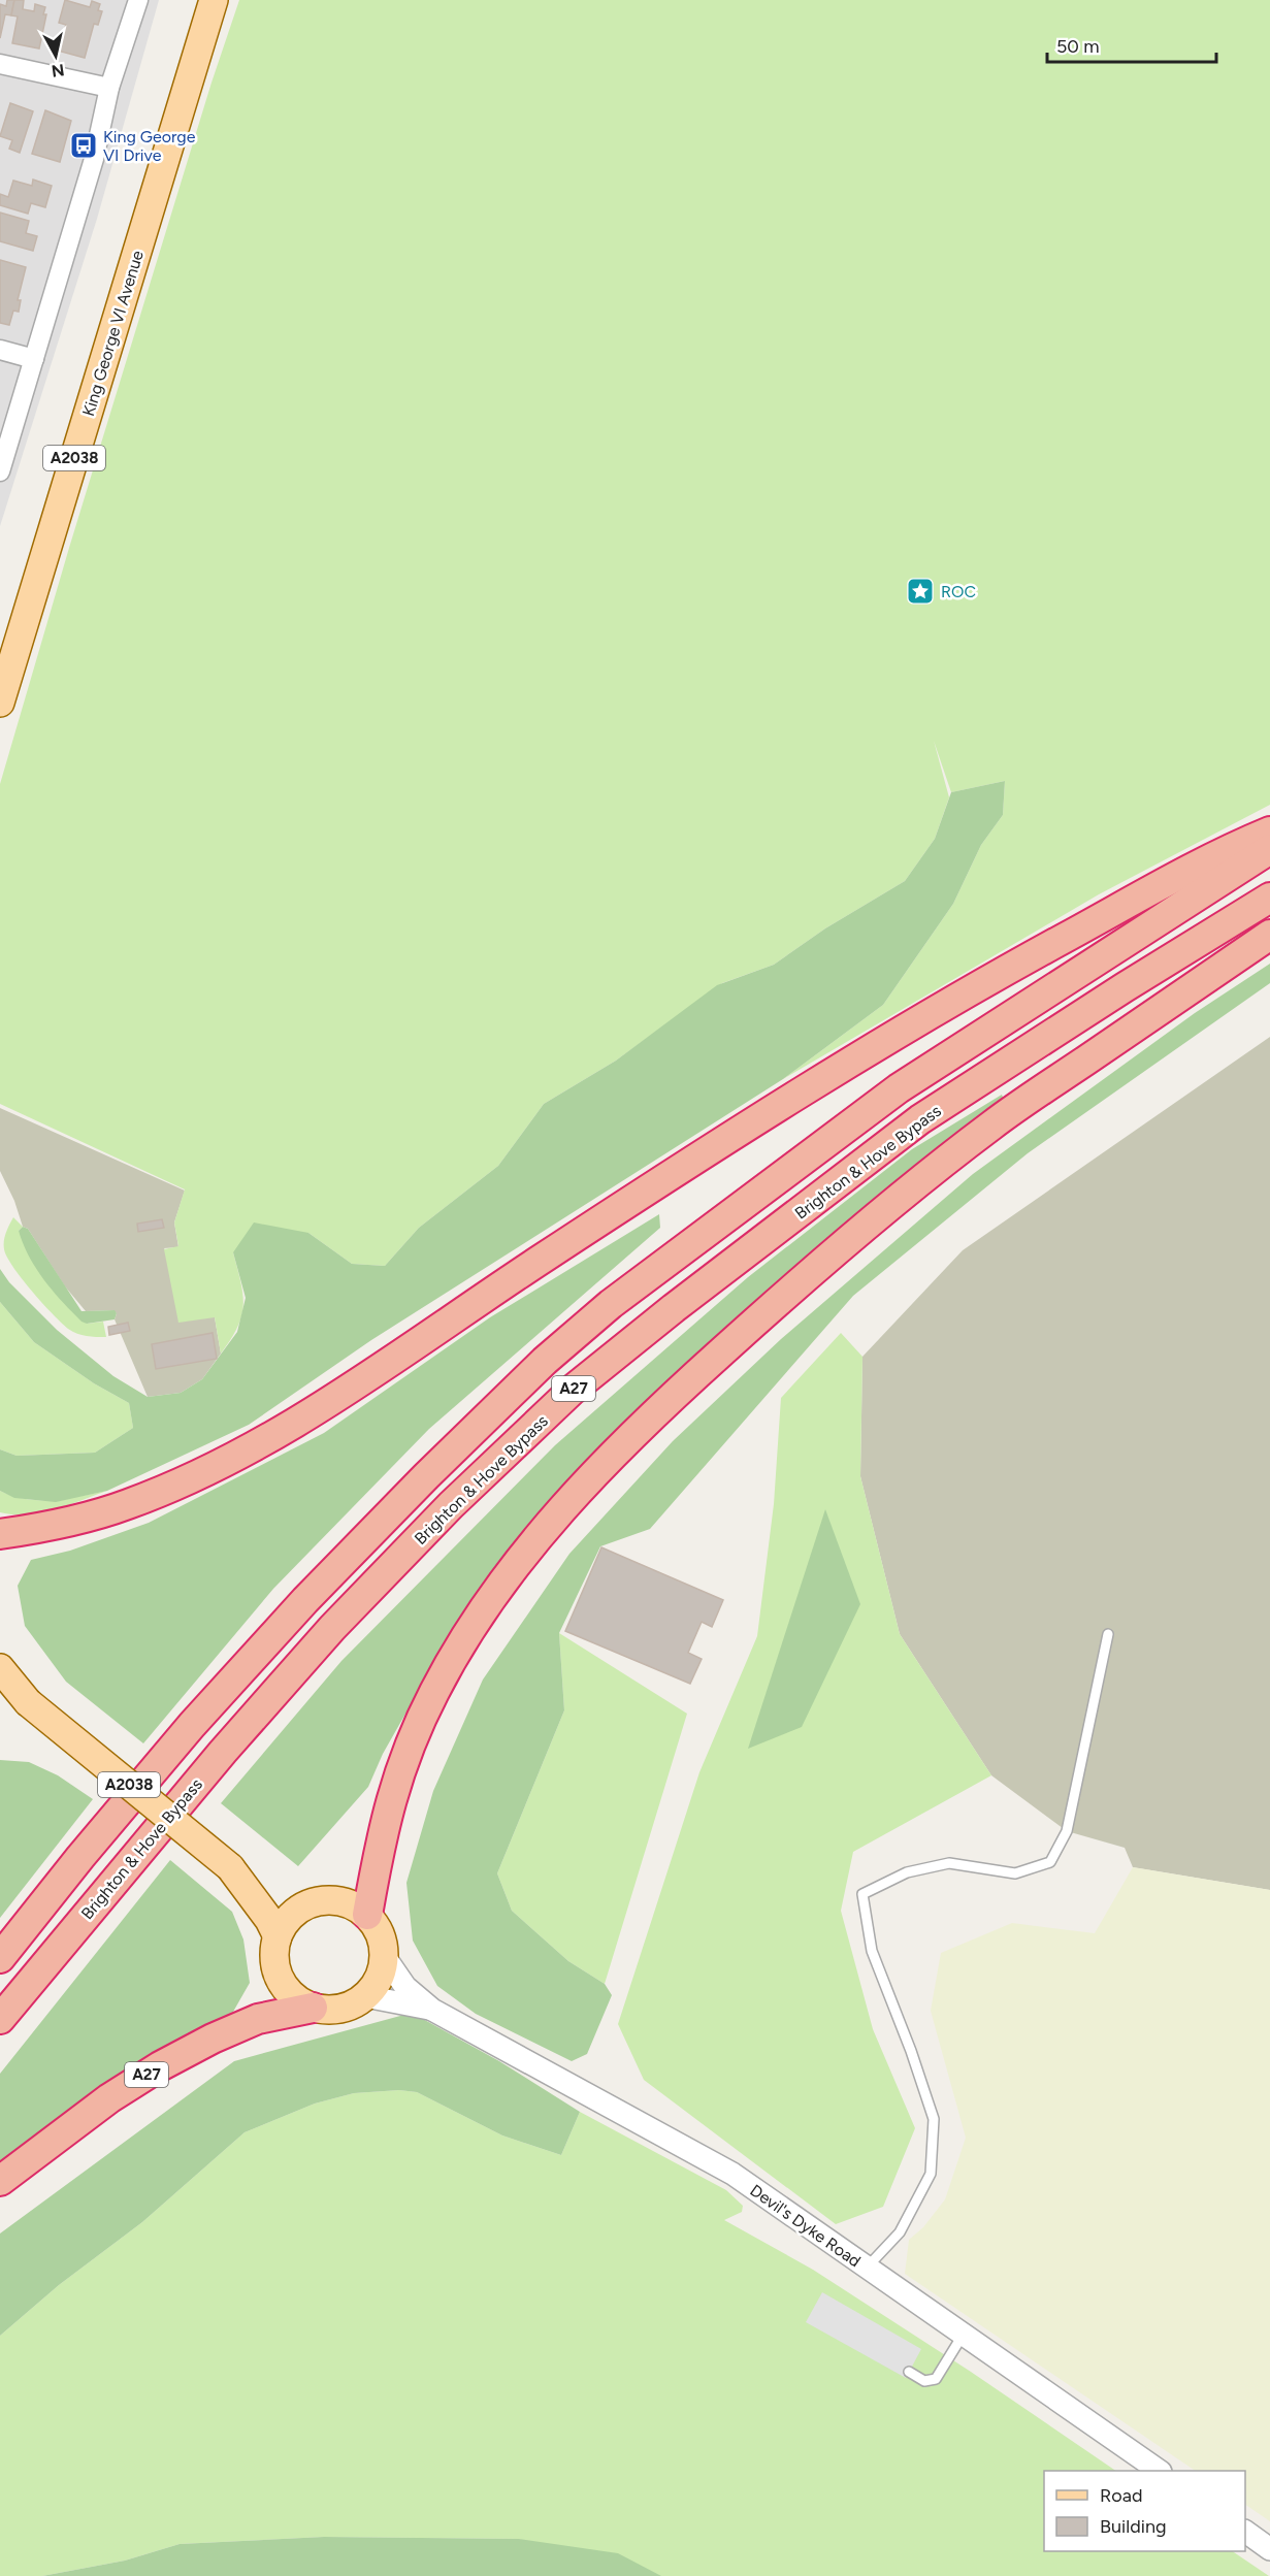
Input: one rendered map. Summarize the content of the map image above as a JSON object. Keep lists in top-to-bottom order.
{
  "streets": {
    "highway": ["Brighton & Hove Bypass", "A27"],
    "main road": ["King George VI Avenue", "A2038"],
    "street": ["Devil's Dyke Road"]
  },
  "crossings": [
    ["A2038", "A27"],
    ["A2038", "Devil's Dyke Road"],
    ["A27", "Devil's Dyke Road"]
  ],
  "places": {
    "bus stop": ["King George VI Drive"],
    "place": ["ROC"]
  },
  "legend": ["Road", "Building"],
  "scale_bar": "50 m",
  "north": "bottom"
}
